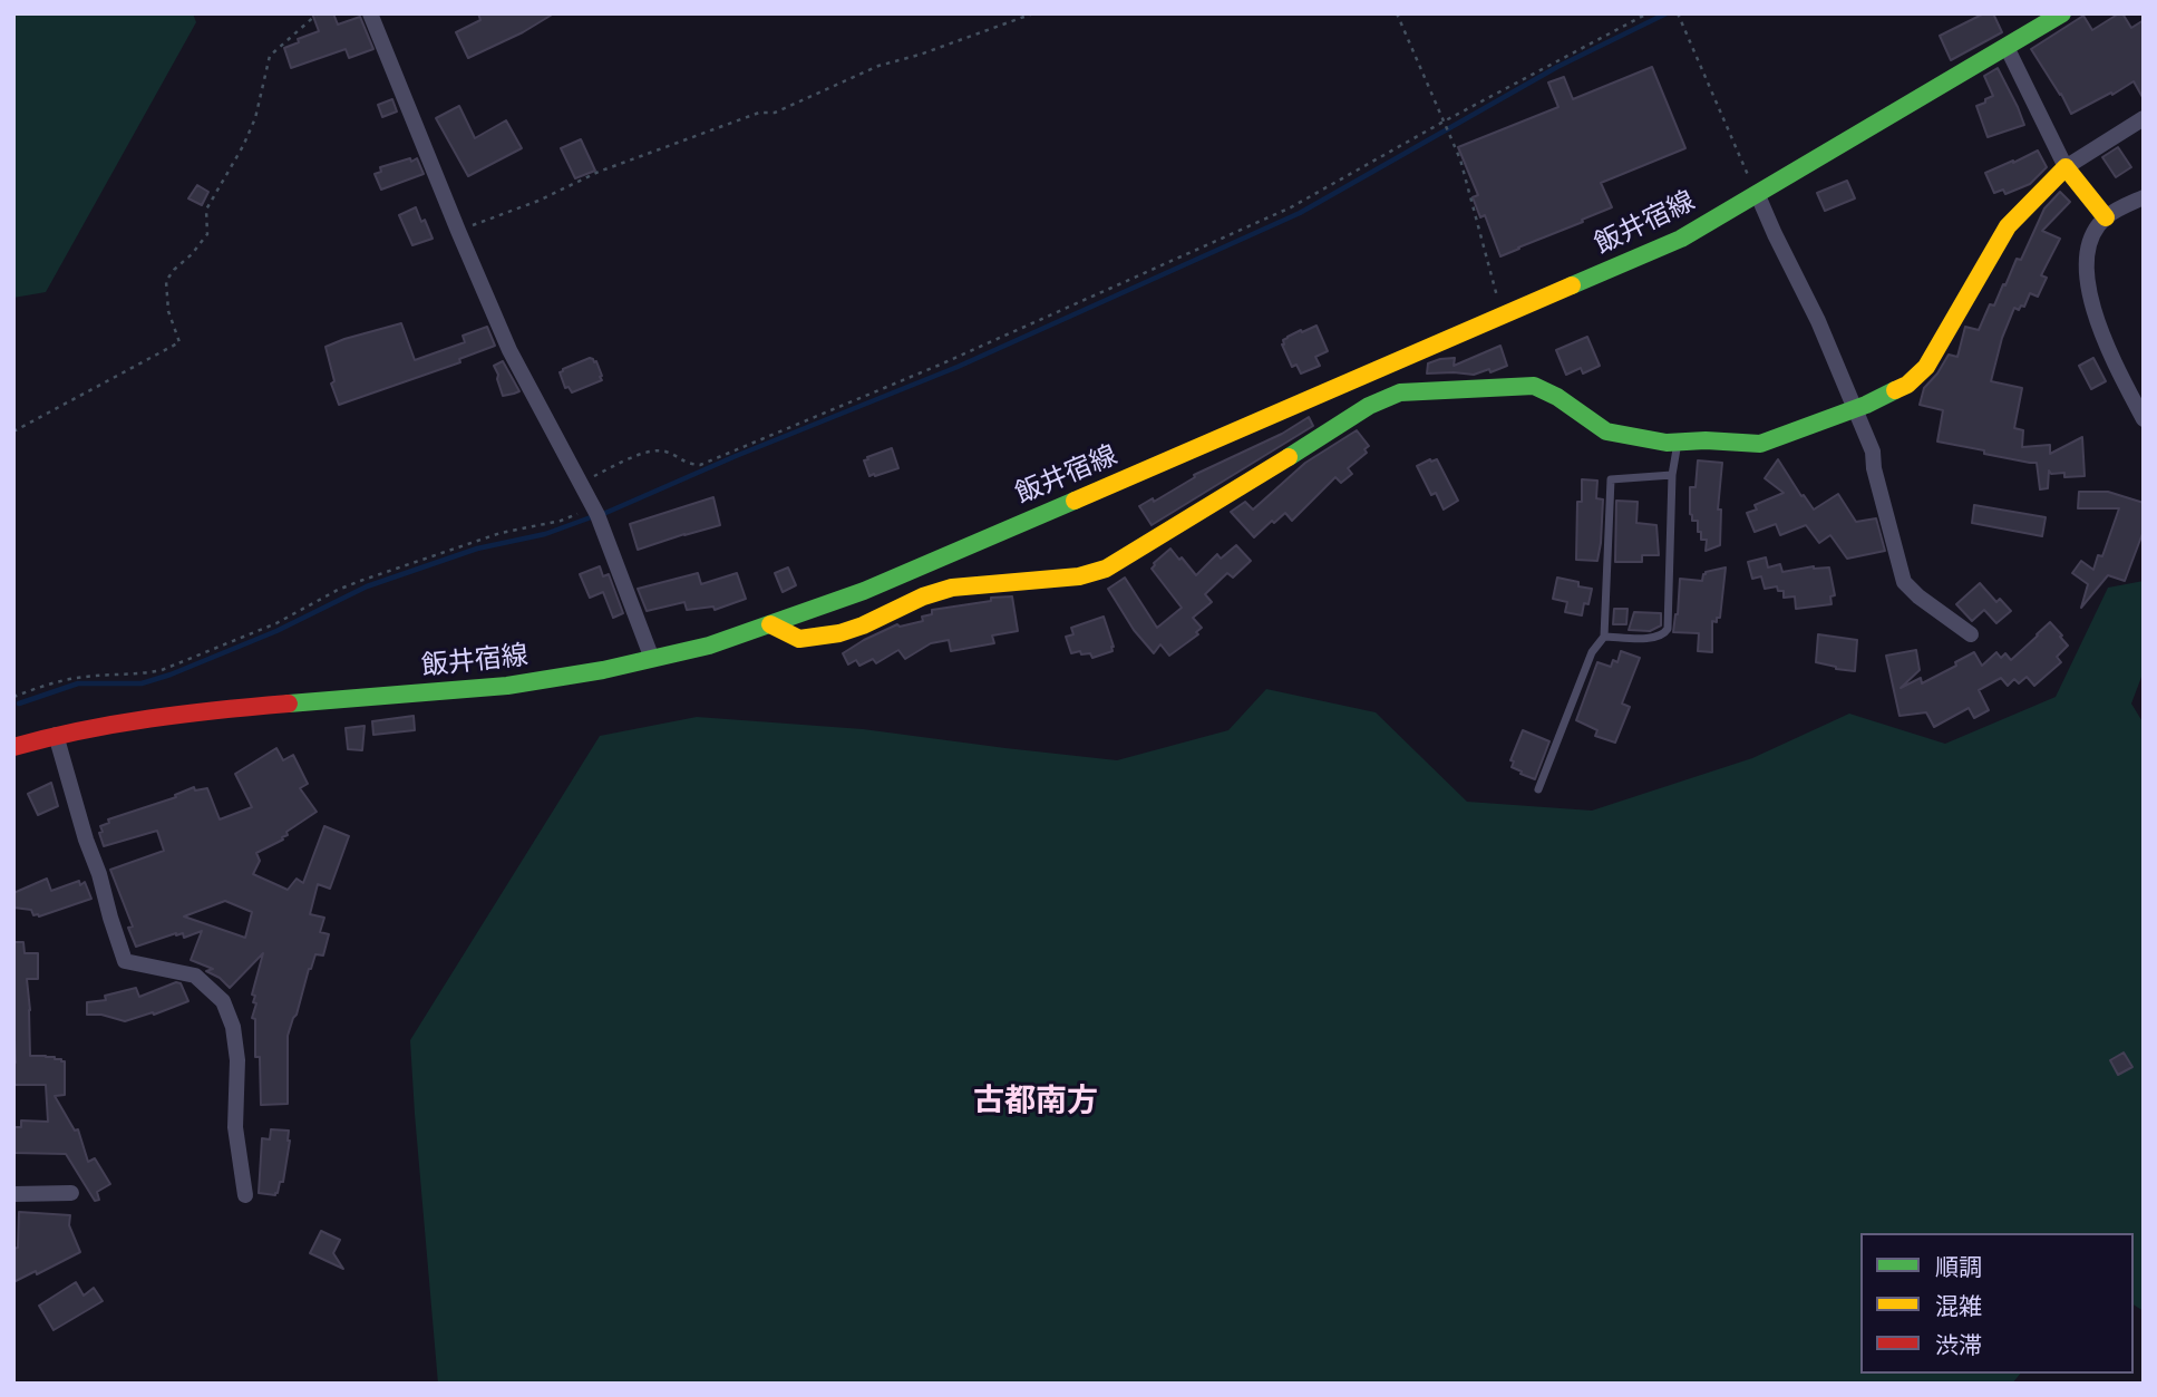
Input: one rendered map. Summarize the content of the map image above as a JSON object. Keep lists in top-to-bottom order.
{
  "streets": {
    "main road": ["飯井宿線"]
  },
  "districts": ["古都南方"],
  "legend": ["順調", "混雑", "渋滞"]
}
